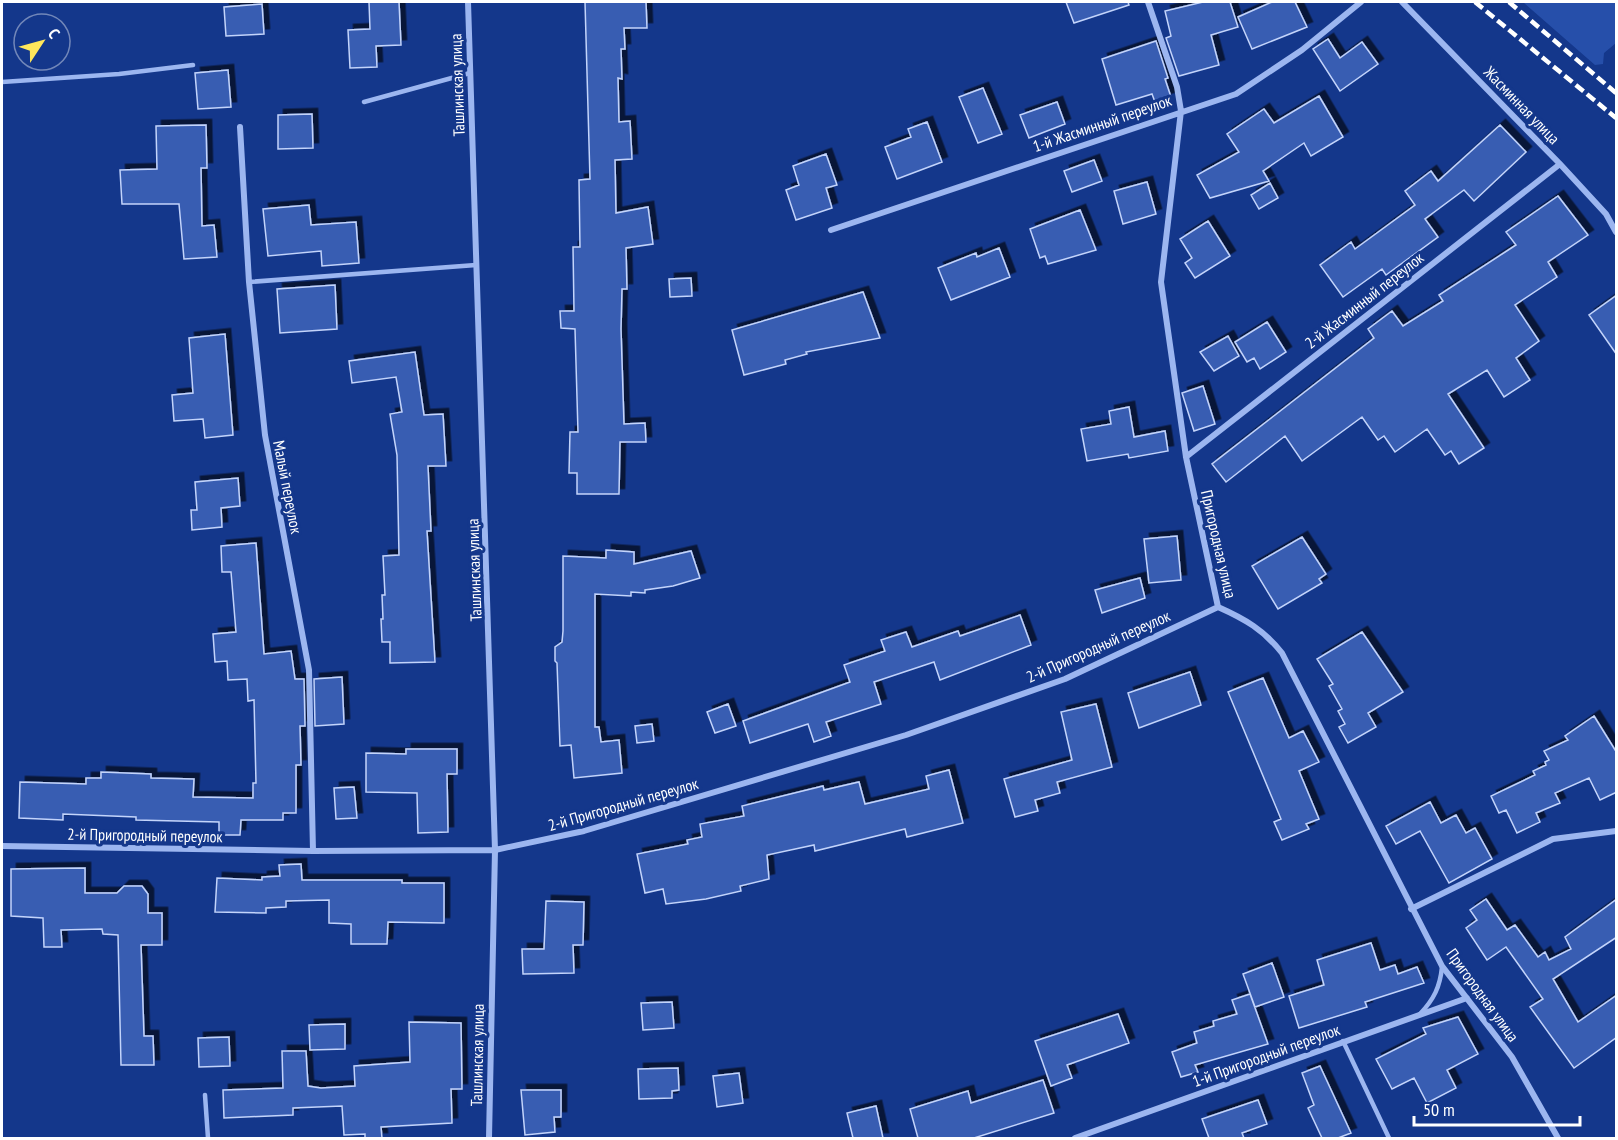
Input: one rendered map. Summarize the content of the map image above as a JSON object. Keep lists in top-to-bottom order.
{
  "streets": {
    "street": [
      "Ташлинская улица",
      "Жасминная улица",
      "1-й Жасминный переулок",
      "2-й Жасминный переулок",
      "Малый переулок",
      "Пригородная улица",
      "2-й Пригородный переулок",
      "1-й Пригородный переулок"
    ]
  },
  "crossings": [
    ["Ташлинская улица", "2-й Пригородный переулок"],
    ["Жасминная улица", "2-й Жасминный переулок"],
    ["1-й Жасминный переулок", "Пригородная улица"],
    ["2-й Жасминный переулок", "Пригородная улица"],
    ["Малый переулок", "2-й Пригородный переулок"],
    ["Пригородная улица", "2-й Пригородный переулок"],
    ["Пригородная улица", "1-й Пригородный переулок"]
  ],
  "scale_bar": "50 m",
  "north": "top right"
}
